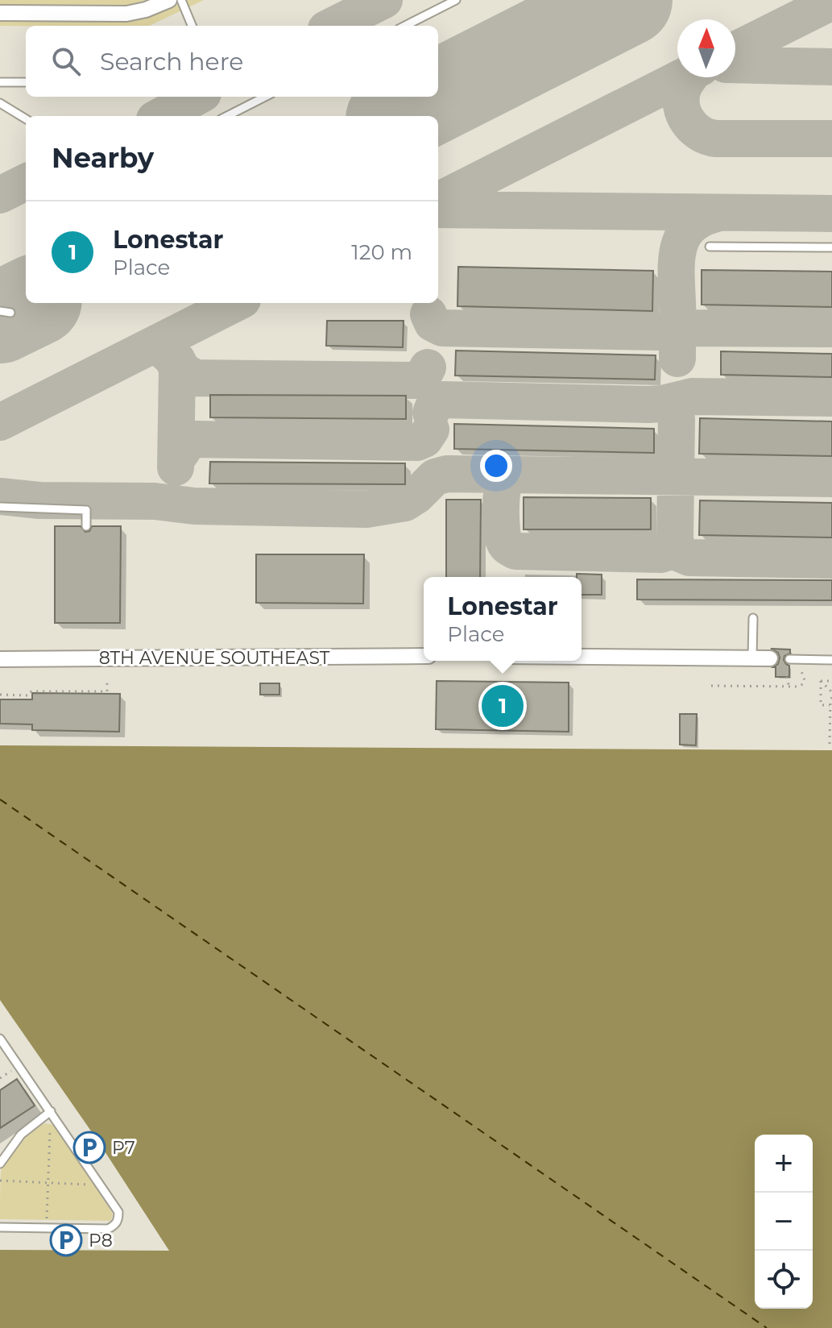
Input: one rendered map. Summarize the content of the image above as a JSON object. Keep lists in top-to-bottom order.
{
  "streets": {
    "street": ["8TH AVENUE SOUTHEAST"]
  },
  "places": {
    "parking": ["P7", "P8"]
  },
  "north": "top",
  "page": {
    "search": "Search here",
    "heading": "Nearby",
    "list": [
      {
        "mark": "1",
        "name": "Lonestar",
        "note": "Place",
        "value": "120 m"
      }
    ],
    "popup": ["Lonestar", "Place"],
    "pins": "1",
    "map_buttons": ["+", "−"]
  }
}
